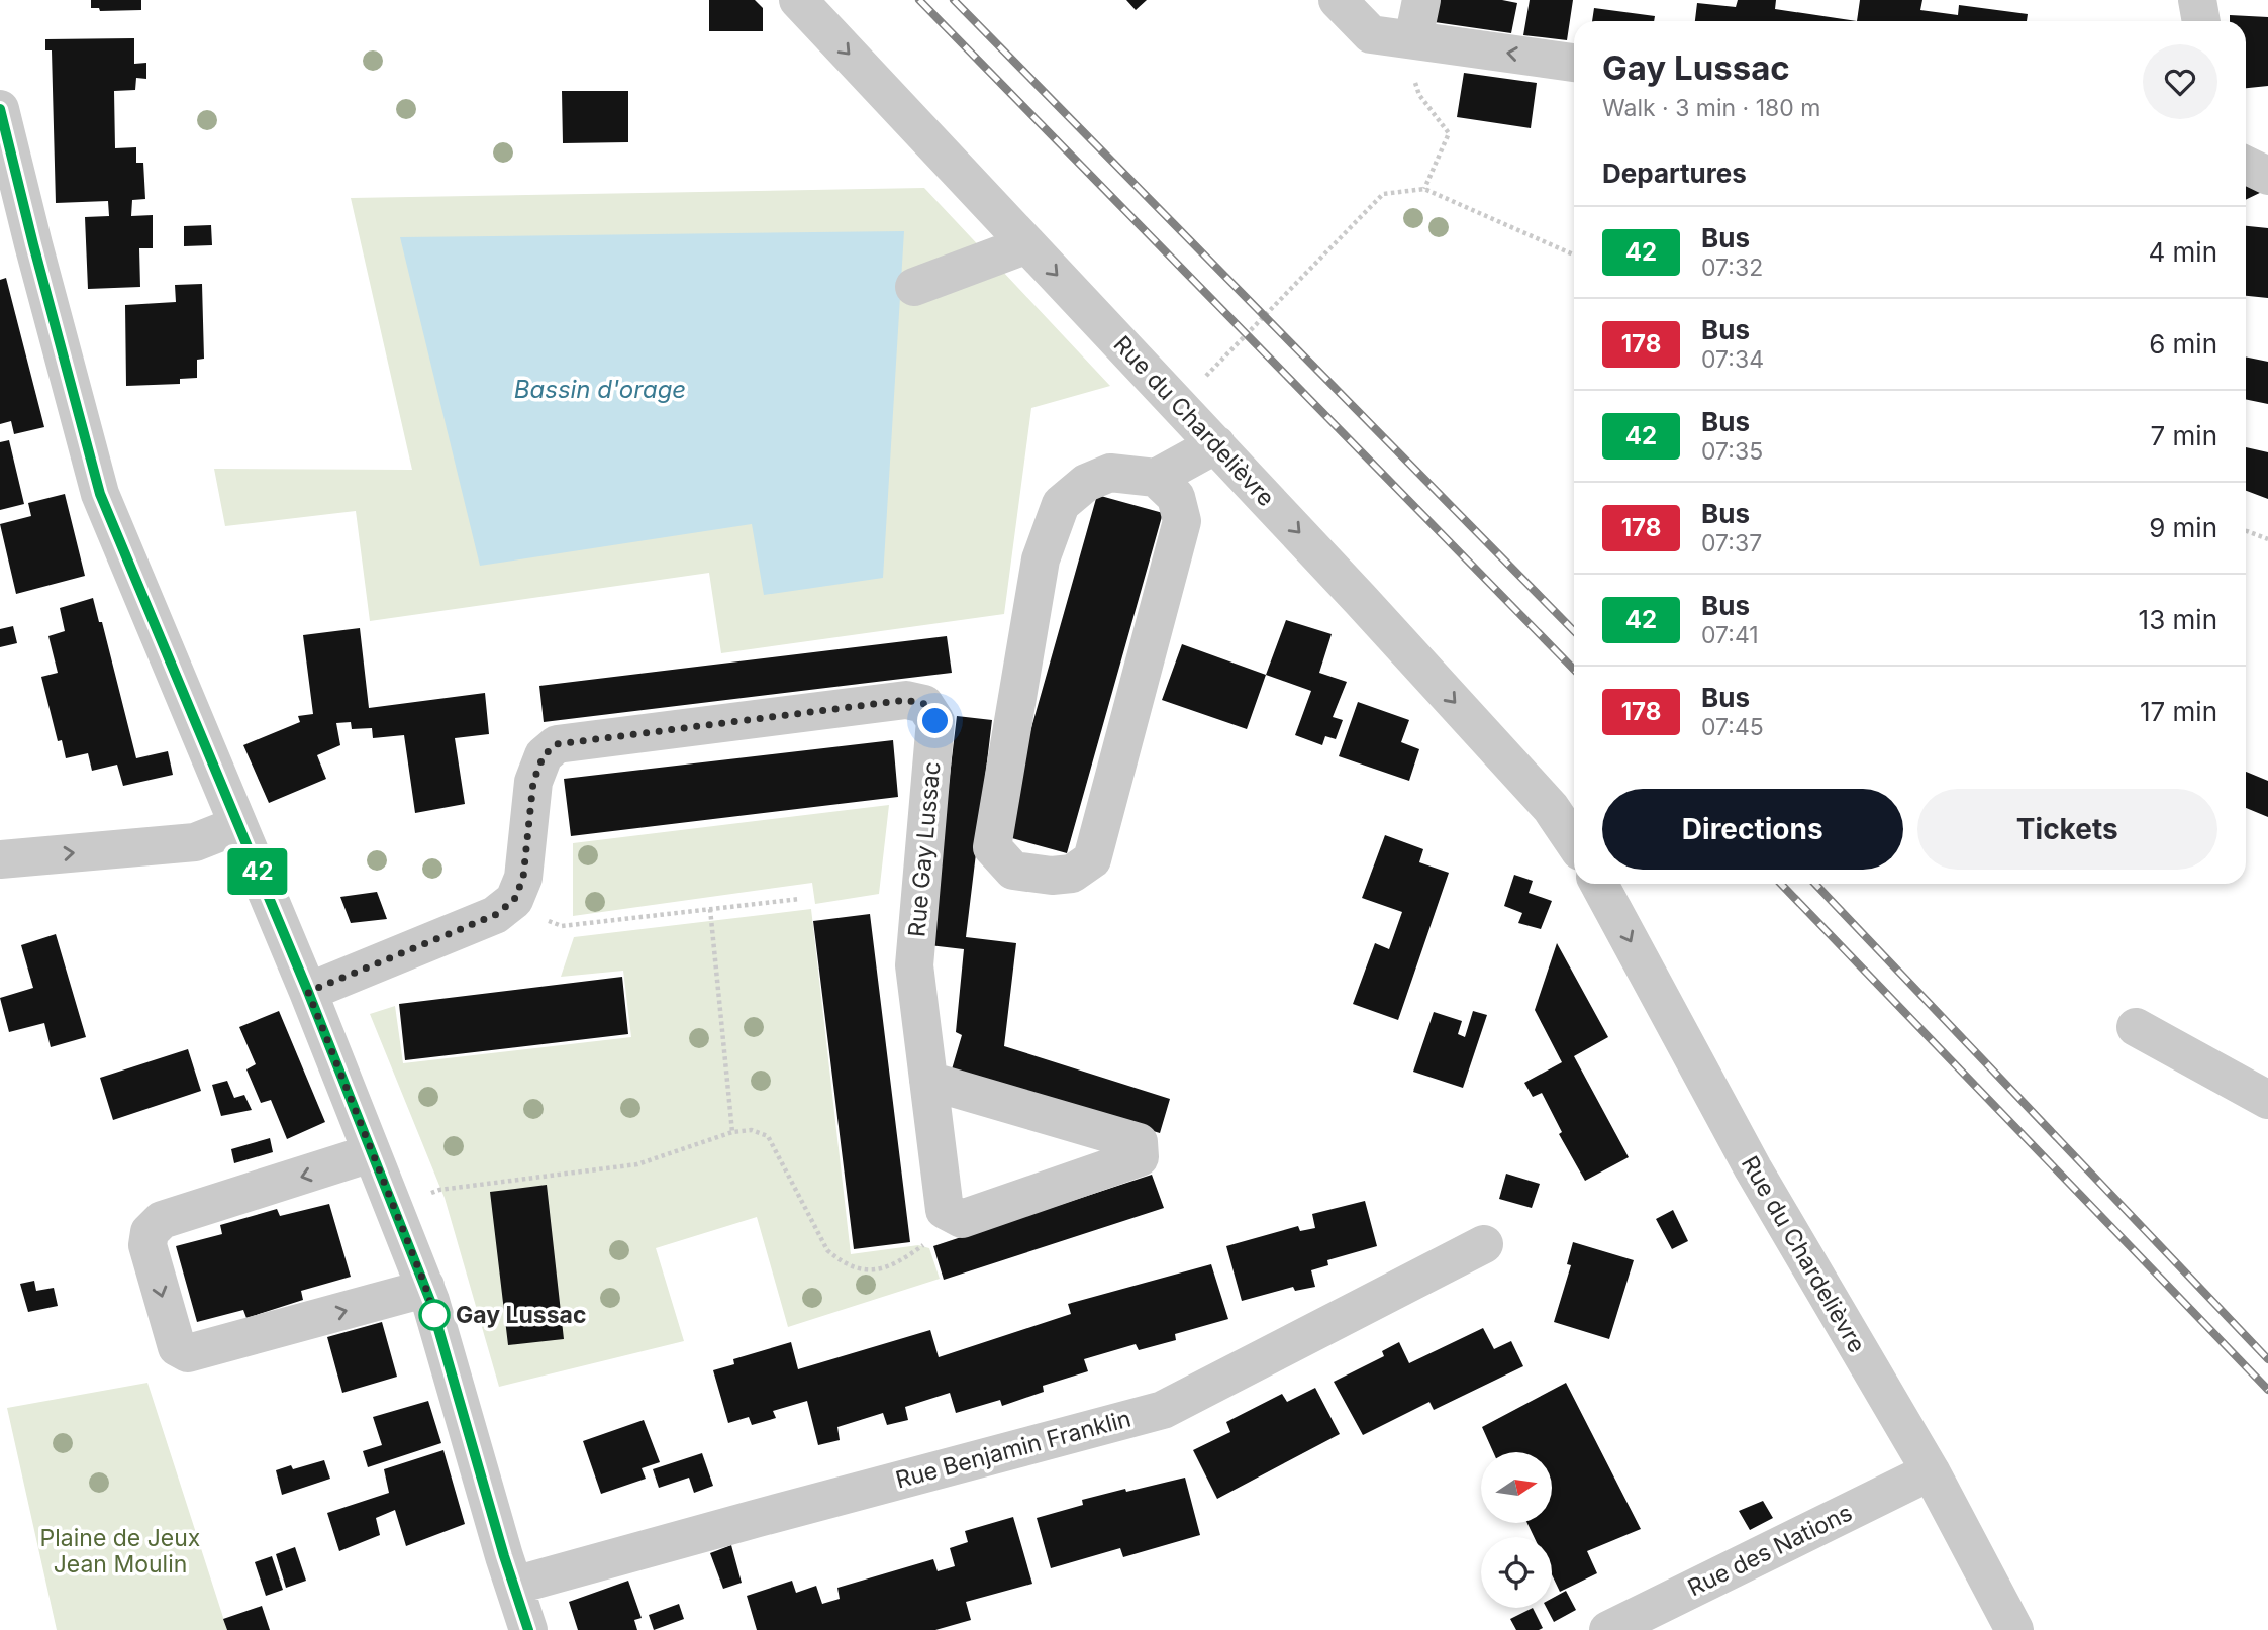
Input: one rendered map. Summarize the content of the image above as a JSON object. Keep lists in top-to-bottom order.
{
  "streets": {
    "street": [
      "Rue du Chardelièvre",
      "Rue Gay Lussac",
      "Rue Benjamin Franklin",
      "Rue des Nations"
    ]
  },
  "crossings": [
    ["Rue du Chardelièvre", "Rue des Nations"]
  ],
  "one_way": ["Rue du Chardelièvre"],
  "water": ["Bassin d'orage"],
  "parks": ["Plaine de Jeux Jean Moulin"],
  "places": ["Gay Lussac"],
  "lines": ["bus line 42"],
  "north": "right",
  "page": {
    "on_map": "42",
    "heading": [
      ["Gay Lussac", "Walk · 3 min · 180 m"],
      "Departures"
    ],
    "list": [
      {
        "mark": "42",
        "name": "Bus",
        "note": "07:32",
        "value": "4 min"
      },
      {
        "mark": "178",
        "name": "Bus",
        "note": "07:34",
        "value": "6 min"
      },
      {
        "mark": "42",
        "name": "Bus",
        "note": "07:35",
        "value": "7 min"
      },
      {
        "mark": "178",
        "name": "Bus",
        "note": "07:37",
        "value": "9 min"
      },
      {
        "mark": "42",
        "name": "Bus",
        "note": "07:41",
        "value": "13 min"
      },
      {
        "mark": "178",
        "name": "Bus",
        "note": "07:45",
        "value": "17 min"
      }
    ],
    "buttons": ["Directions", "Tickets"]
  }
}
